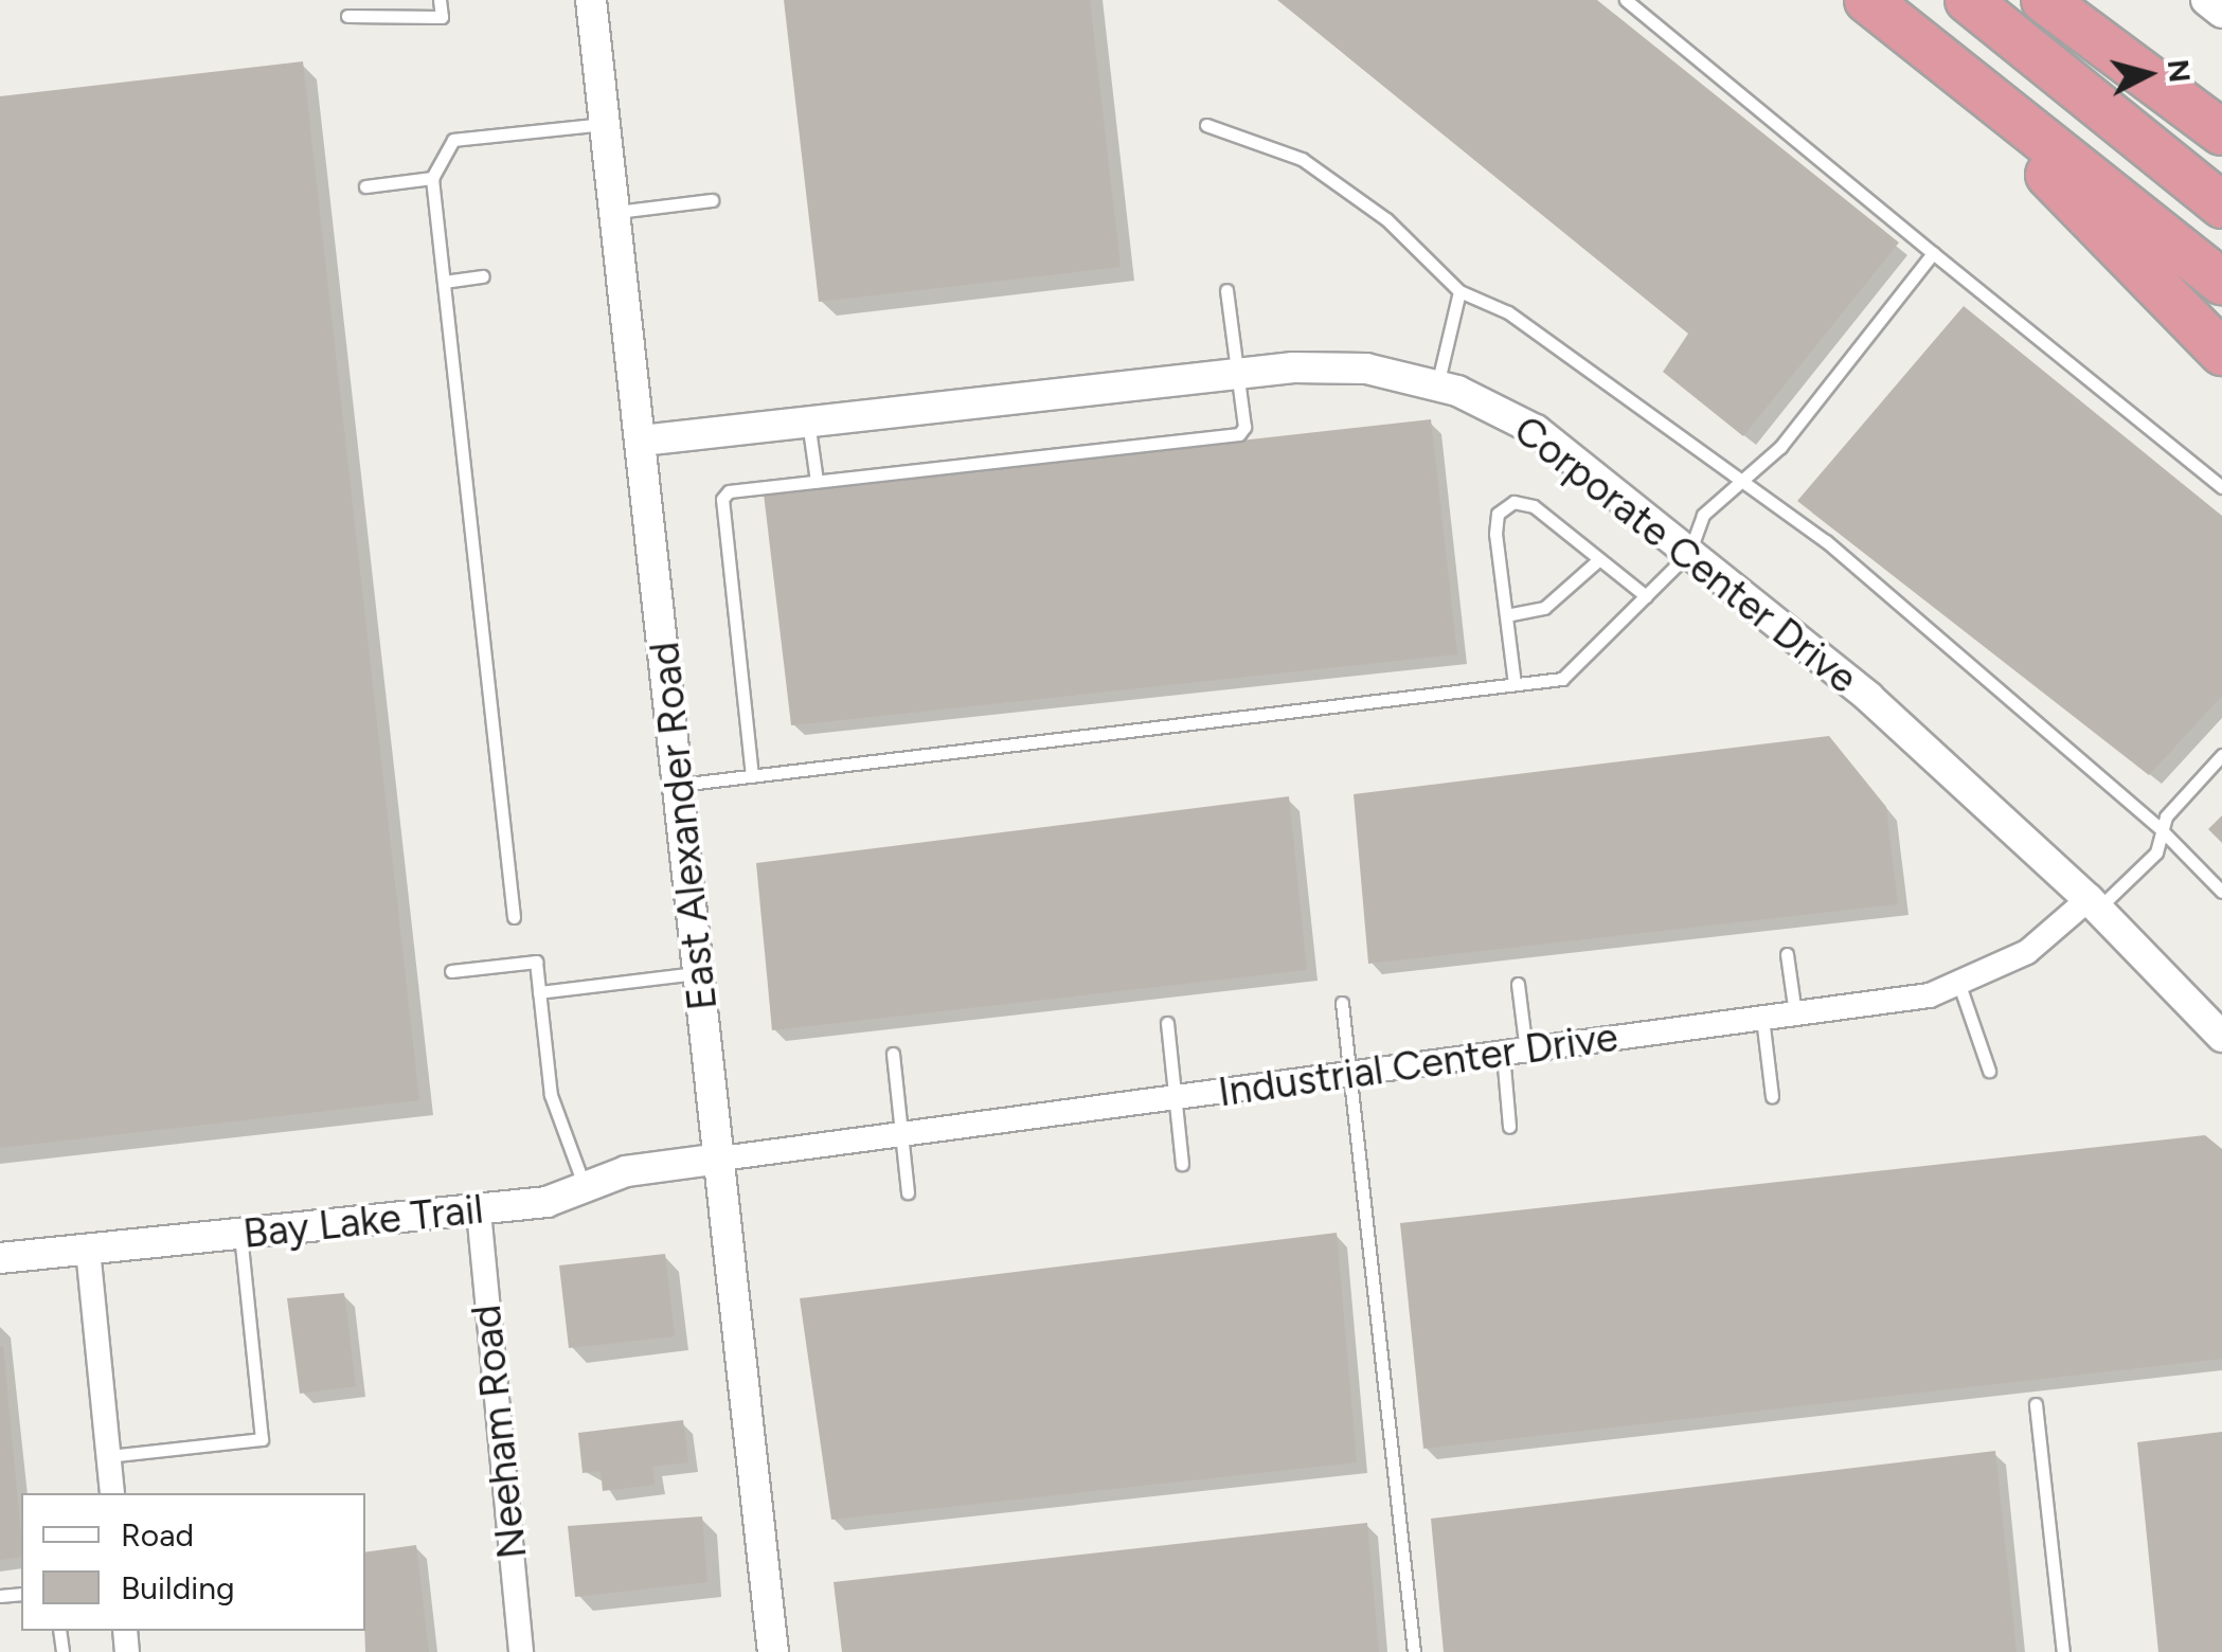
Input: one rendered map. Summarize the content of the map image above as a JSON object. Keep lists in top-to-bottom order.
{
  "streets": {
    "street": [
      "Corporate Center Drive",
      "East Alexander Road",
      "Industrial Center Drive",
      "Bay Lake Trail",
      "Neeham Road"
    ]
  },
  "crossings": [
    ["Corporate Center Drive", "East Alexander Road"],
    ["Corporate Center Drive", "Industrial Center Drive"],
    ["East Alexander Road", "Industrial Center Drive"],
    ["East Alexander Road", "Bay Lake Trail"],
    ["Industrial Center Drive", "Bay Lake Trail"],
    ["Bay Lake Trail", "Neeham Road"]
  ],
  "legend": ["Road", "Building"],
  "north": "right"
}
